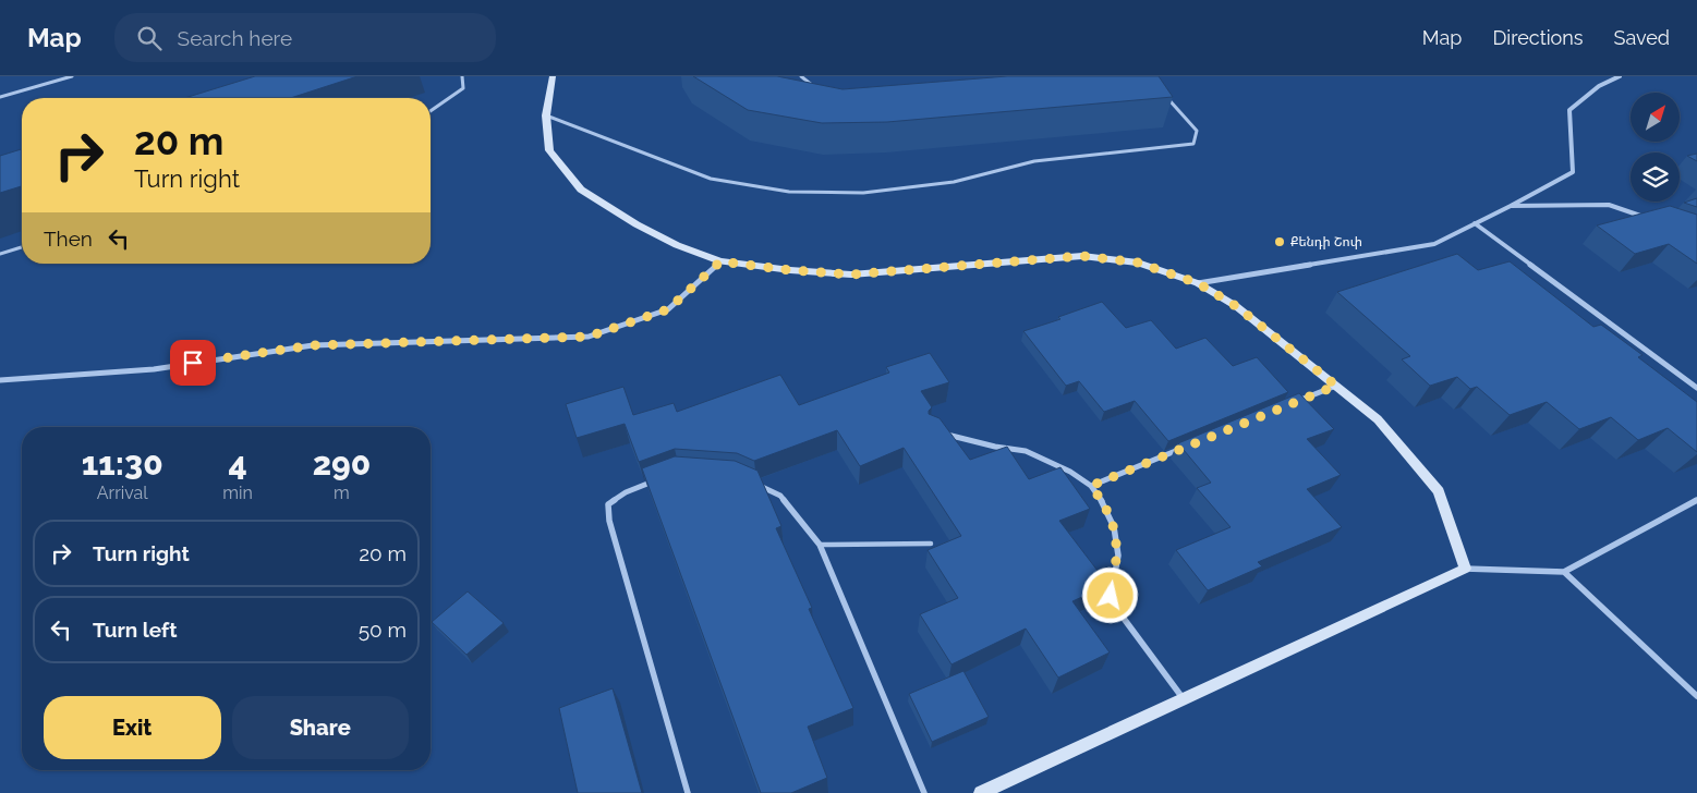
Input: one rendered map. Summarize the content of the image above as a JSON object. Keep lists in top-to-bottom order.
{
  "places": ["Քենդի Շոփ"],
  "north": "top right",
  "page": {
    "header": "Map",
    "search": "Search here",
    "nav": ["Map", "Directions", "Saved"],
    "turn": ["20 m", "Turn right"],
    "then": "Then",
    "eta": [
      "11:30",
      "Arrival",
      "4",
      "min",
      "290",
      "m"
    ],
    "list": [
      {
        "name": "Turn right",
        "value": "20 m"
      },
      {
        "name": "Turn left",
        "value": "50 m"
      }
    ],
    "buttons": ["Exit", "Share"]
  }
}
